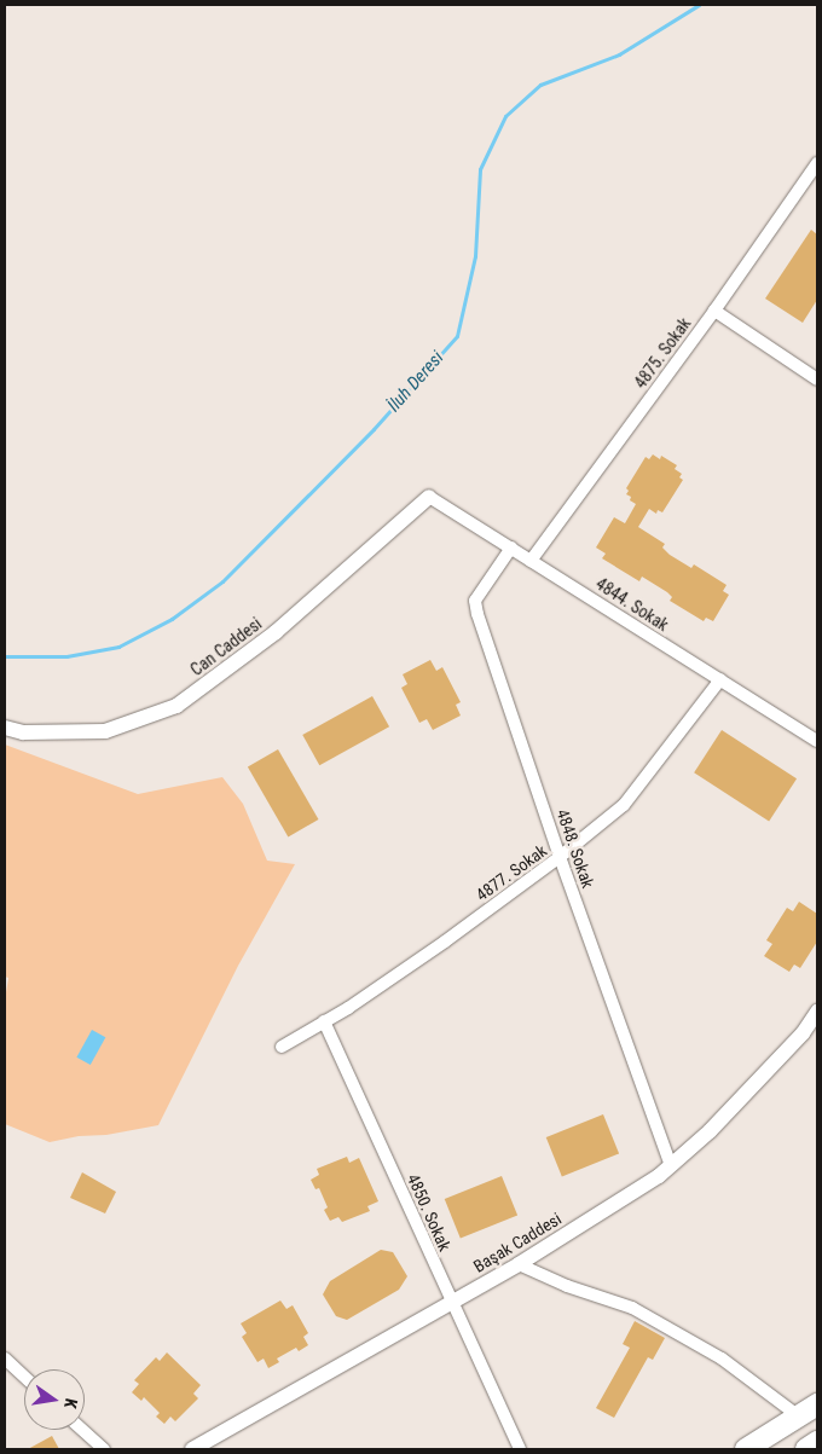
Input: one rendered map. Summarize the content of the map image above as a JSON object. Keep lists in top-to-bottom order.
{
  "streets": {
    "street": [
      "4875. Sokak",
      "4844. Sokak",
      "Can Caddesi",
      "4848. Sokak",
      "4877. Sokak",
      "4850. Sokak",
      "Başak Caddesi"
    ]
  },
  "crossings": [
    ["4875. Sokak", "4844. Sokak"],
    ["4844. Sokak", "Can Caddesi"],
    ["4844. Sokak", "4848. Sokak"],
    ["4844. Sokak", "4877. Sokak"],
    ["4848. Sokak", "4877. Sokak"],
    ["4848. Sokak", "Başak Caddesi"],
    ["4877. Sokak", "4850. Sokak"],
    ["4850. Sokak", "Başak Caddesi"]
  ],
  "water": ["İluh Deresi"],
  "north": "right"
}
